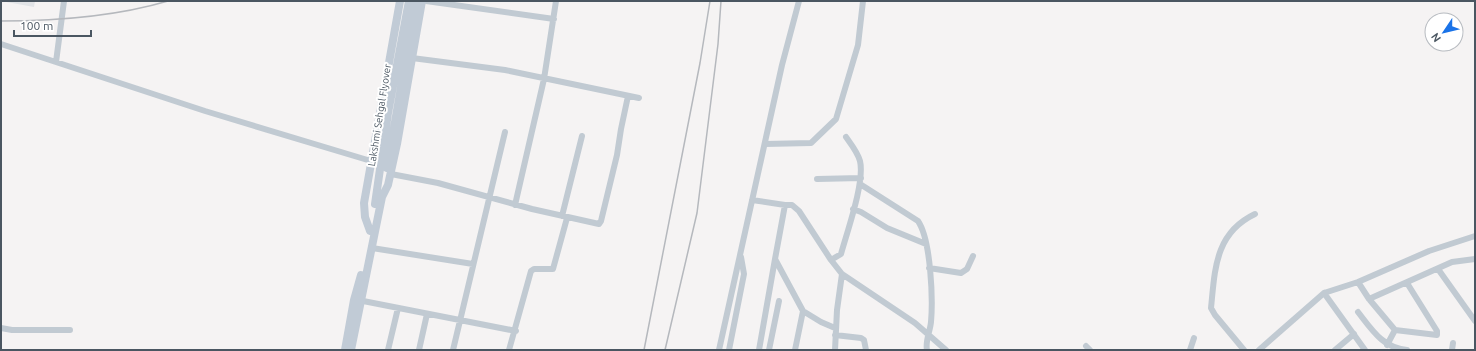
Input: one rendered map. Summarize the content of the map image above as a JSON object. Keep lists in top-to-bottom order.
{
  "streets": {
    "main road": ["Lakshmi Sehgal Flyover"]
  },
  "scale_bar": "100 m",
  "north": "bottom left"
}
